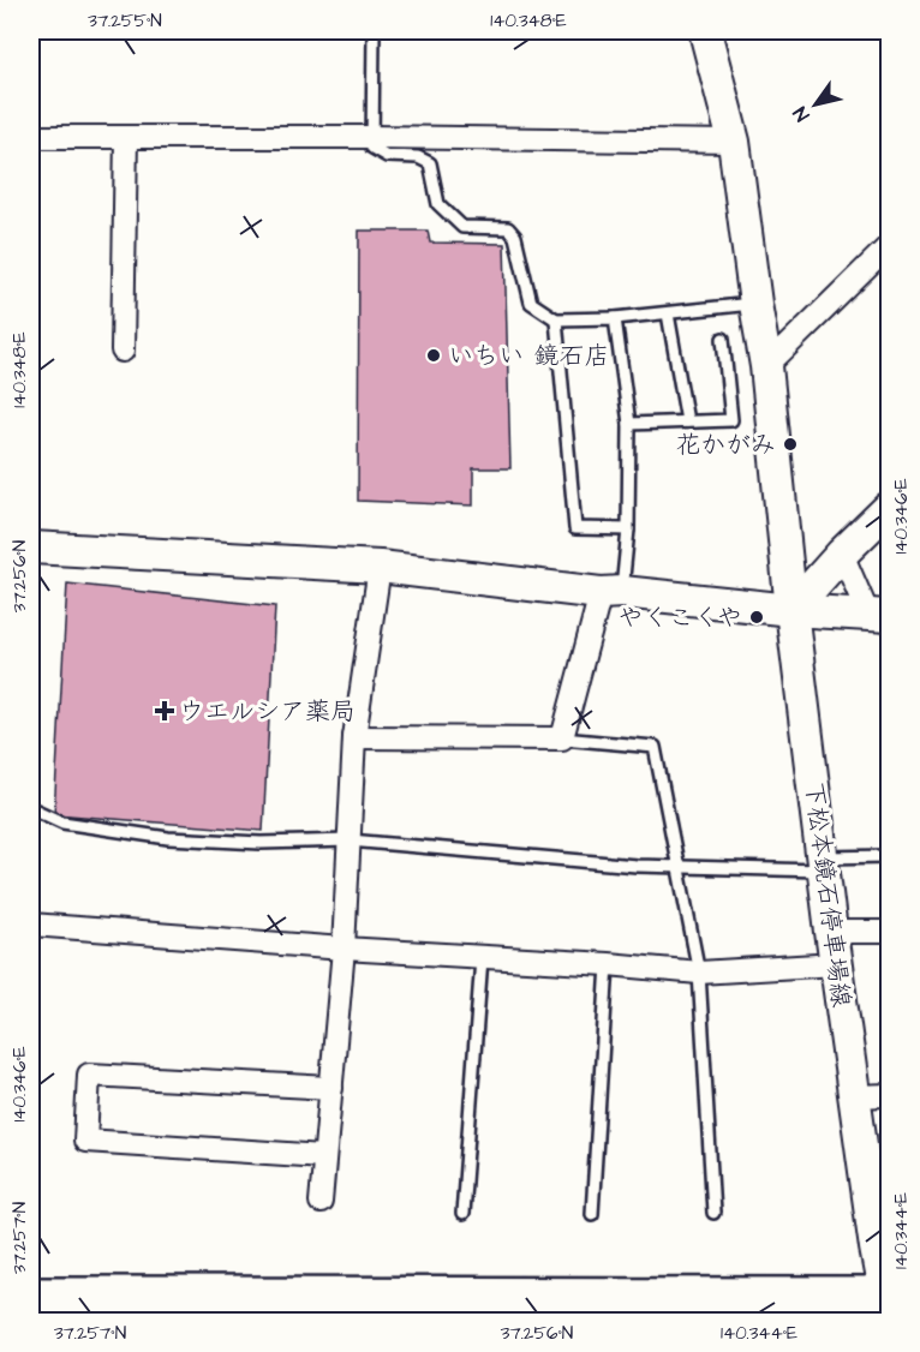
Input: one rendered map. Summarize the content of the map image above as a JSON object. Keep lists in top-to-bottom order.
{
  "streets": {
    "street": ["下松本鏡石停車場線"]
  },
  "places": {
    "other": ["いちい 鏡石店", "花かがみ", "やくこくや"],
    "health": ["ウエルシア薬局"]
  },
  "north": "bottom left",
  "coordinates": [
    "37.255°N",
    "140.348°E",
    "140.346°E",
    "37.256°N",
    "140.344°E",
    "37.257°N"
  ]
}
